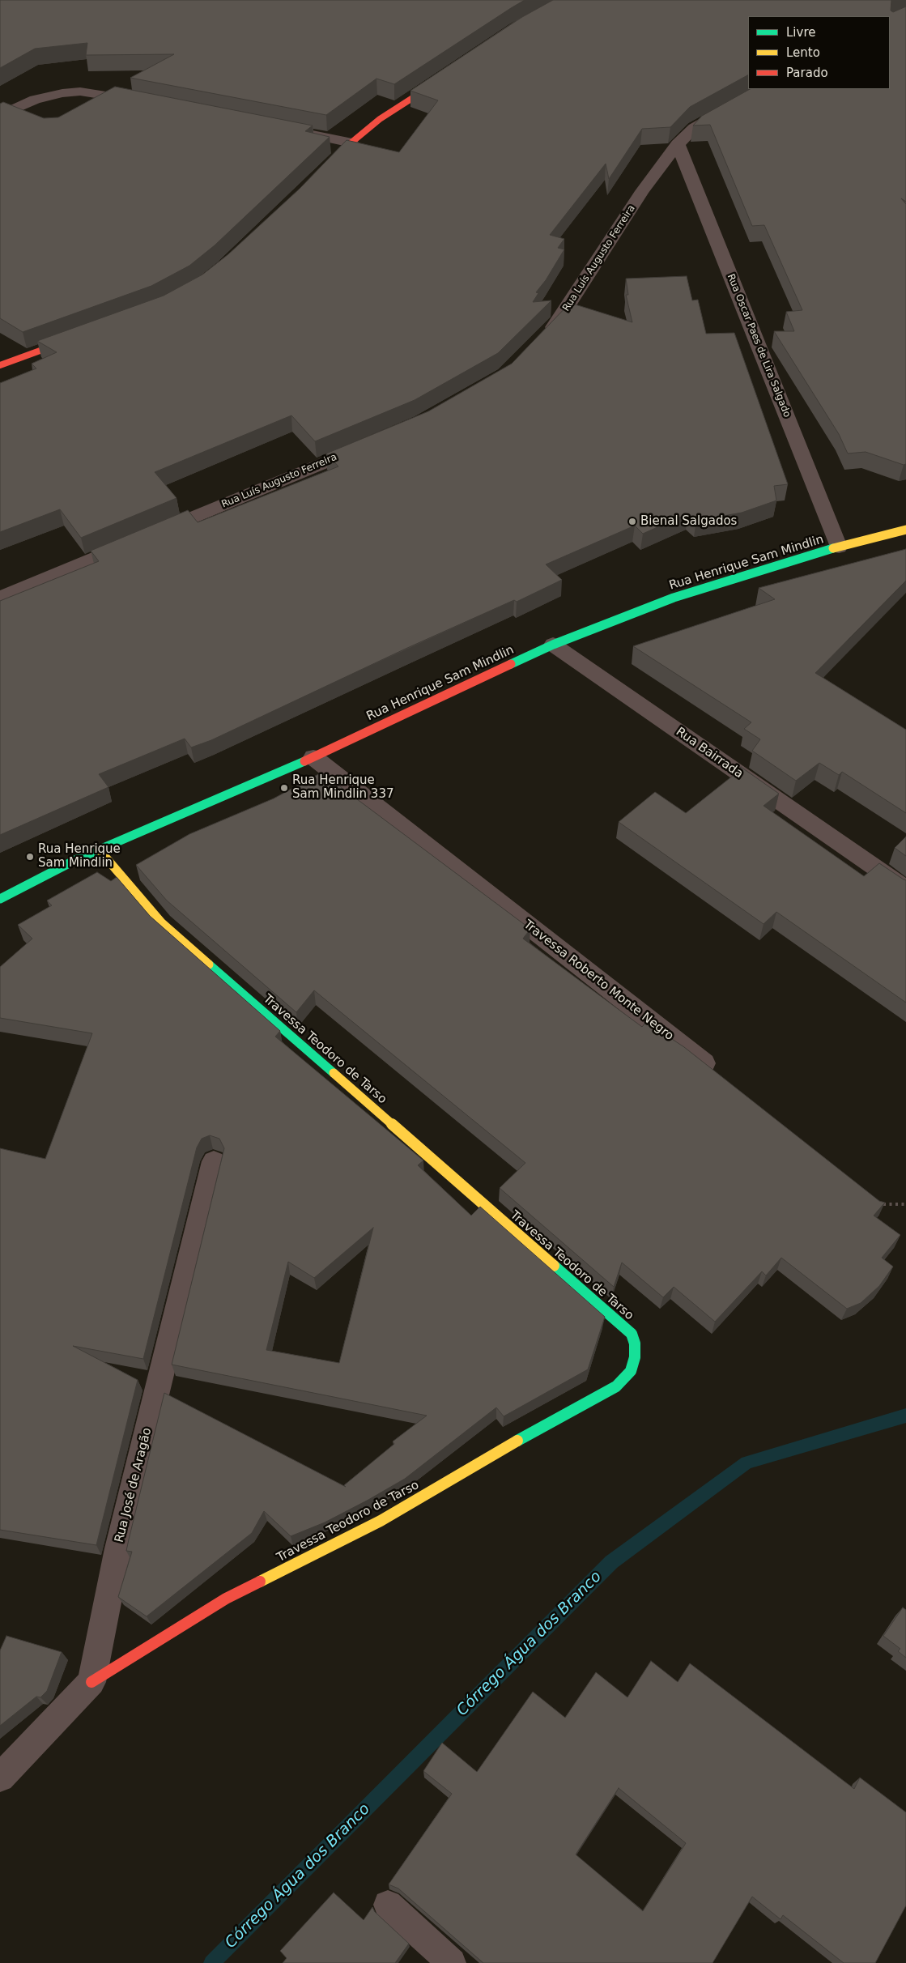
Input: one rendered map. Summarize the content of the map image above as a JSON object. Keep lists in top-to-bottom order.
{
  "streets": {
    "street": [
      "Rua Luís Augusto Ferreira",
      "Rua Oscar Paes de Lira Salgado",
      "Rua Henrique Sam Mindlin",
      "Rua Bairrada",
      "Travessa Roberto Monte Negro",
      "Travessa Teodoro de Tarso",
      "Rua José de Aragão"
    ]
  },
  "crossings": [
    ["Rua Luís Augusto Ferreira", "Rua Oscar Paes de Lira Salgado"],
    ["Rua Oscar Paes de Lira Salgado", "Rua Henrique Sam Mindlin"],
    ["Rua Henrique Sam Mindlin", "Rua Bairrada"],
    ["Rua Henrique Sam Mindlin", "Travessa Roberto Monte Negro"],
    ["Rua Henrique Sam Mindlin", "Travessa Teodoro de Tarso"],
    ["Travessa Teodoro de Tarso", "Rua José de Aragão"]
  ],
  "water": ["Córrego Água dos Branco"],
  "places": ["Bienal Salgados", "Rua Henrique Sam Mindlin 337", "Rua Henrique Sam Mindlin"],
  "legend": ["Livre", "Lento", "Parado"]
}
